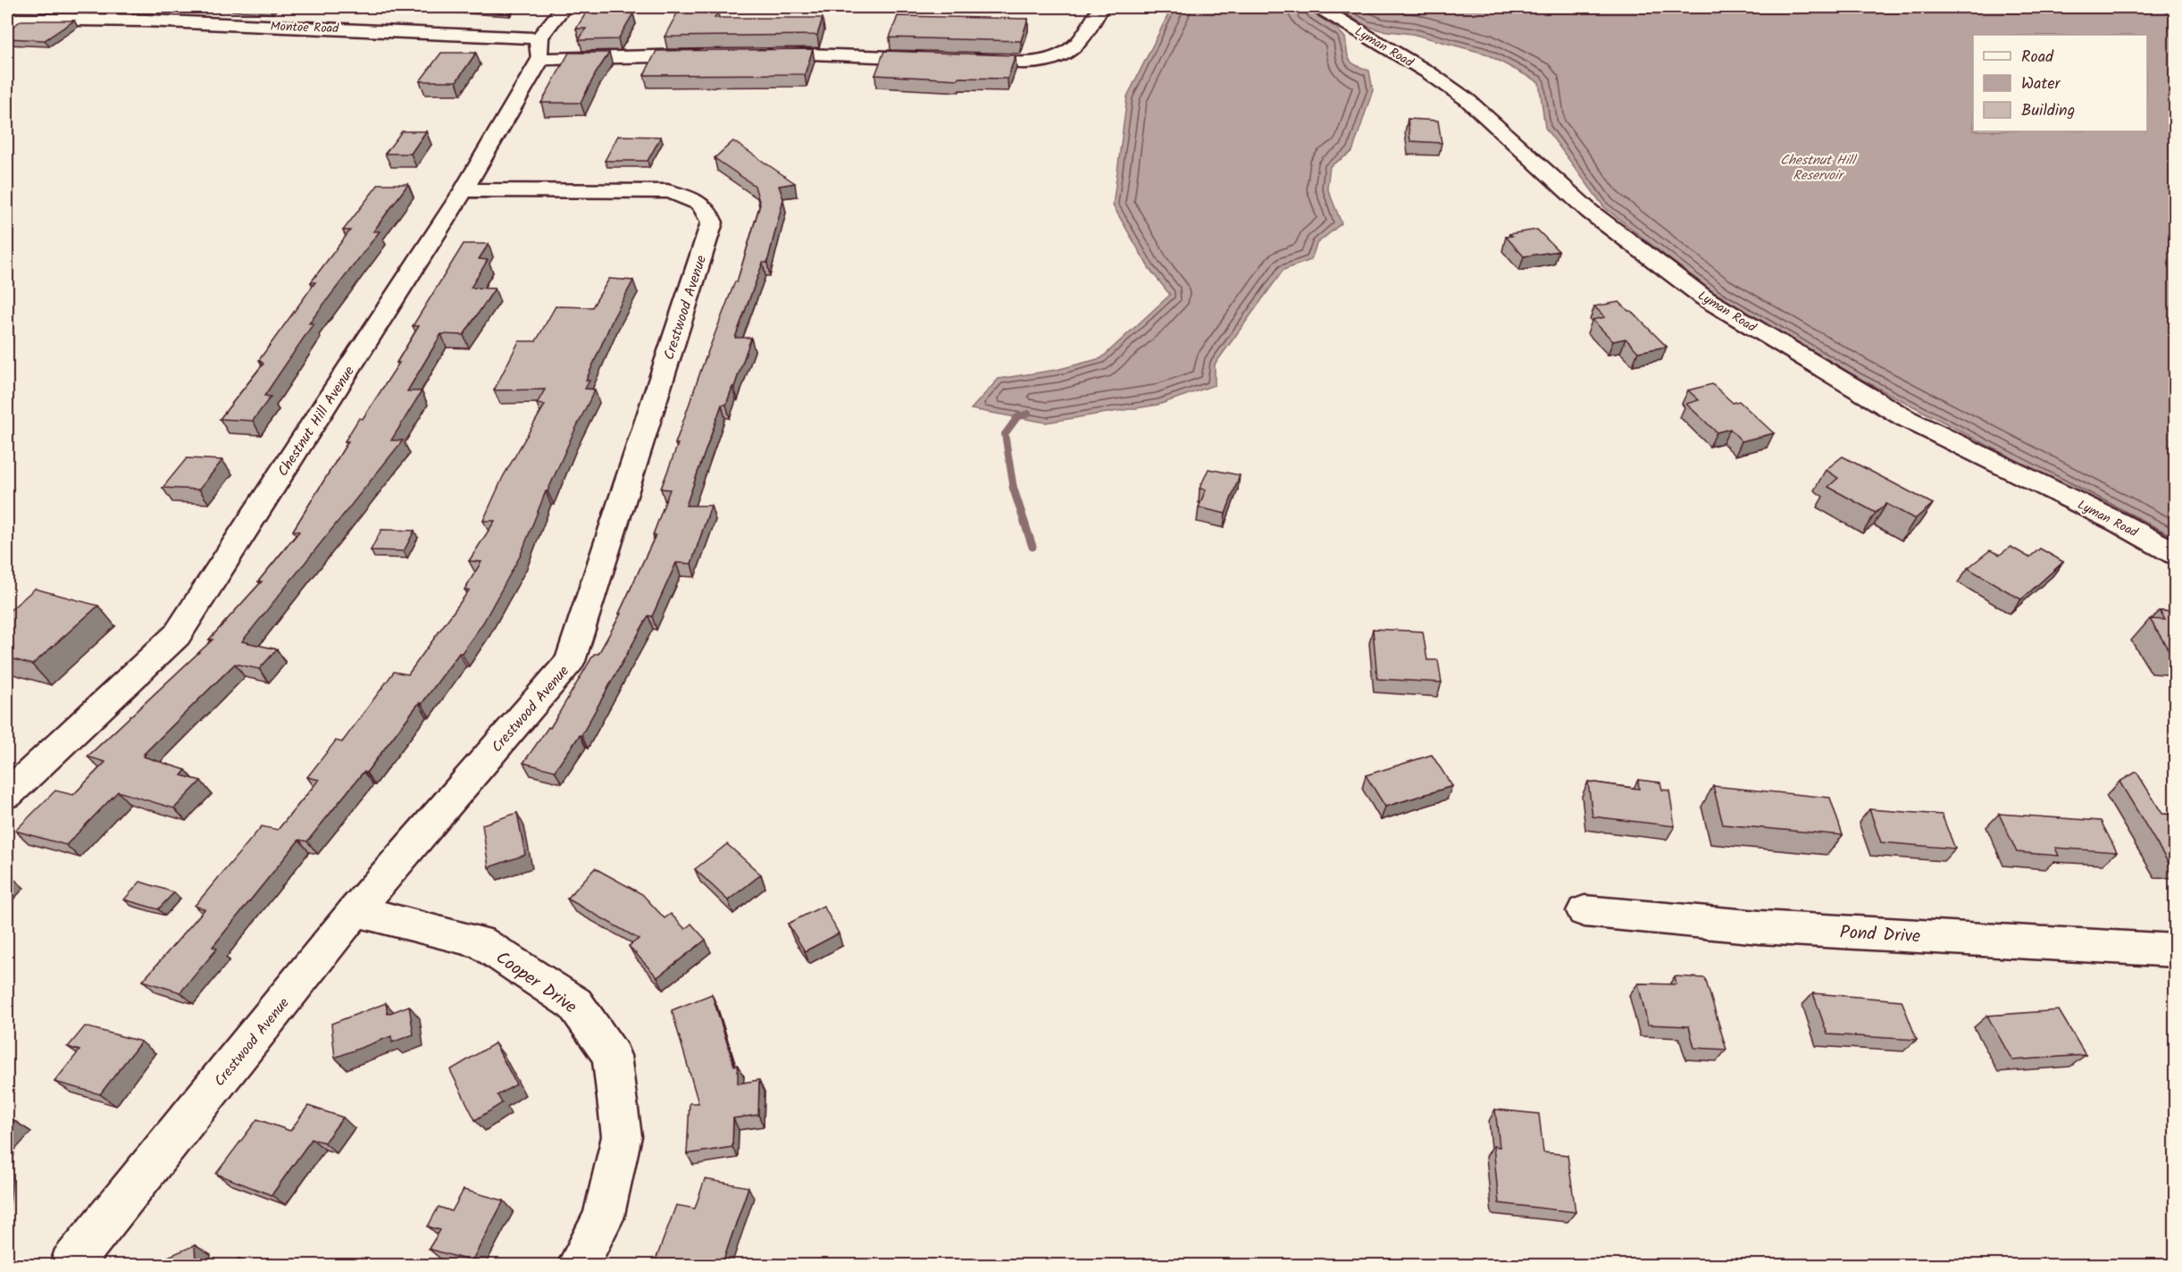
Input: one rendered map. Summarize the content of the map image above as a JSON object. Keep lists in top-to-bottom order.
{
  "streets": {
    "street": [
      "Montoe Road",
      "Lyman Road",
      "Crestwood Avenue",
      "Chestnut Hill Avenue",
      "Pond Drive",
      "Cooper Drive"
    ]
  },
  "crossings": [
    ["Montoe Road", "Chestnut Hill Avenue"],
    ["Crestwood Avenue", "Chestnut Hill Avenue"],
    ["Crestwood Avenue", "Cooper Drive"]
  ],
  "water": ["Chestnut Hill Reservoir"],
  "legend": ["Road", "Water", "Building"]
}
